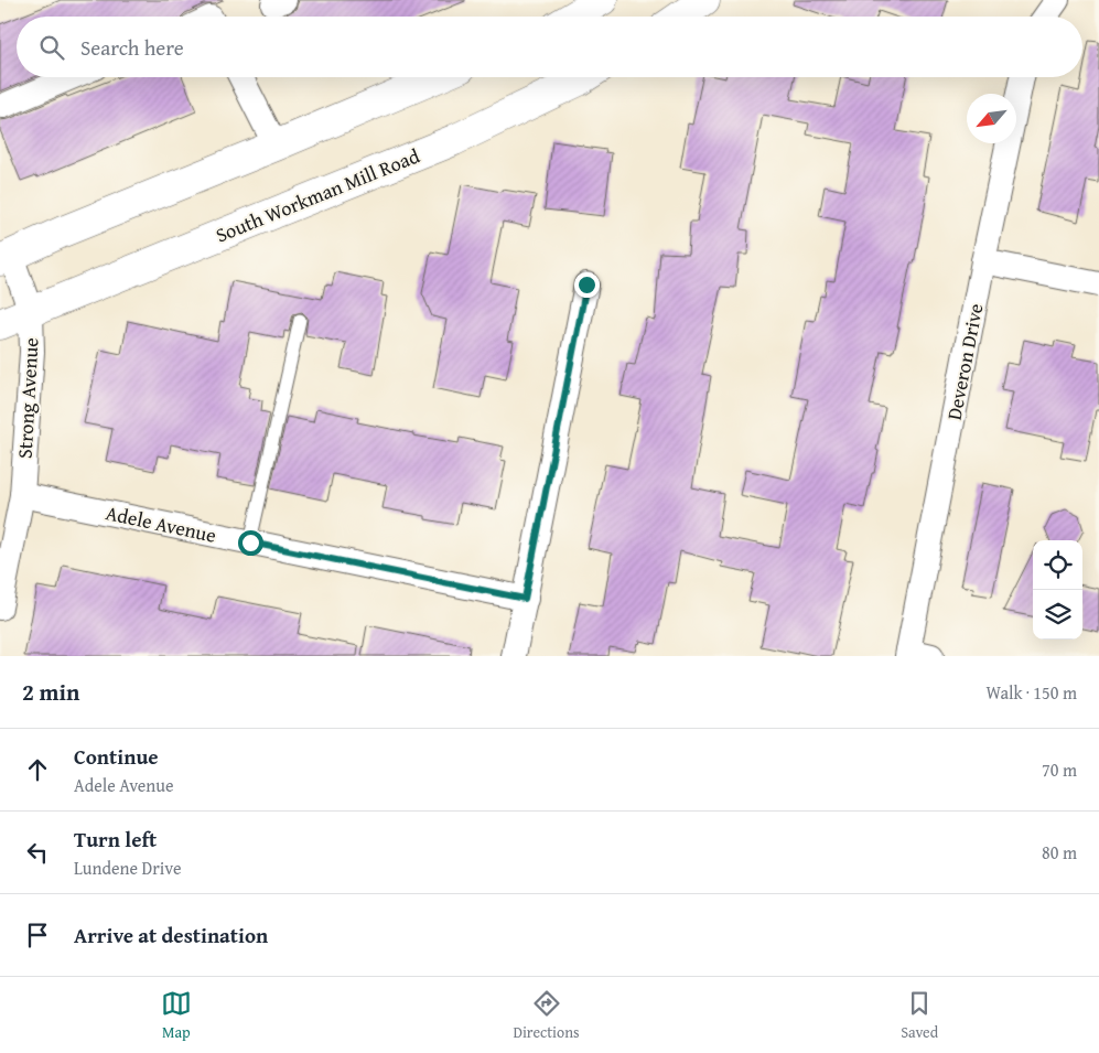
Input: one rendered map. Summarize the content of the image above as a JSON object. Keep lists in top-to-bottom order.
{
  "streets": {
    "main road": ["South Workman Mill Road"],
    "street": ["Deveron Drive", "Strong Avenue", "Adele Avenue"]
  },
  "crossings": [
    ["South Workman Mill Road", "Strong Avenue"],
    ["Strong Avenue", "Adele Avenue"]
  ],
  "north": "bottom left",
  "page": {
    "search": "Search here",
    "heading": ["2 min", "Walk · 150 m"],
    "list": [
      ["Continue", "Adele Avenue", "70 m"],
      ["Turn left", "Lundene Drive", "80 m"],
      "Arrive at destination"
    ],
    "nav": ["Map", "Directions", "Saved"]
  }
}
